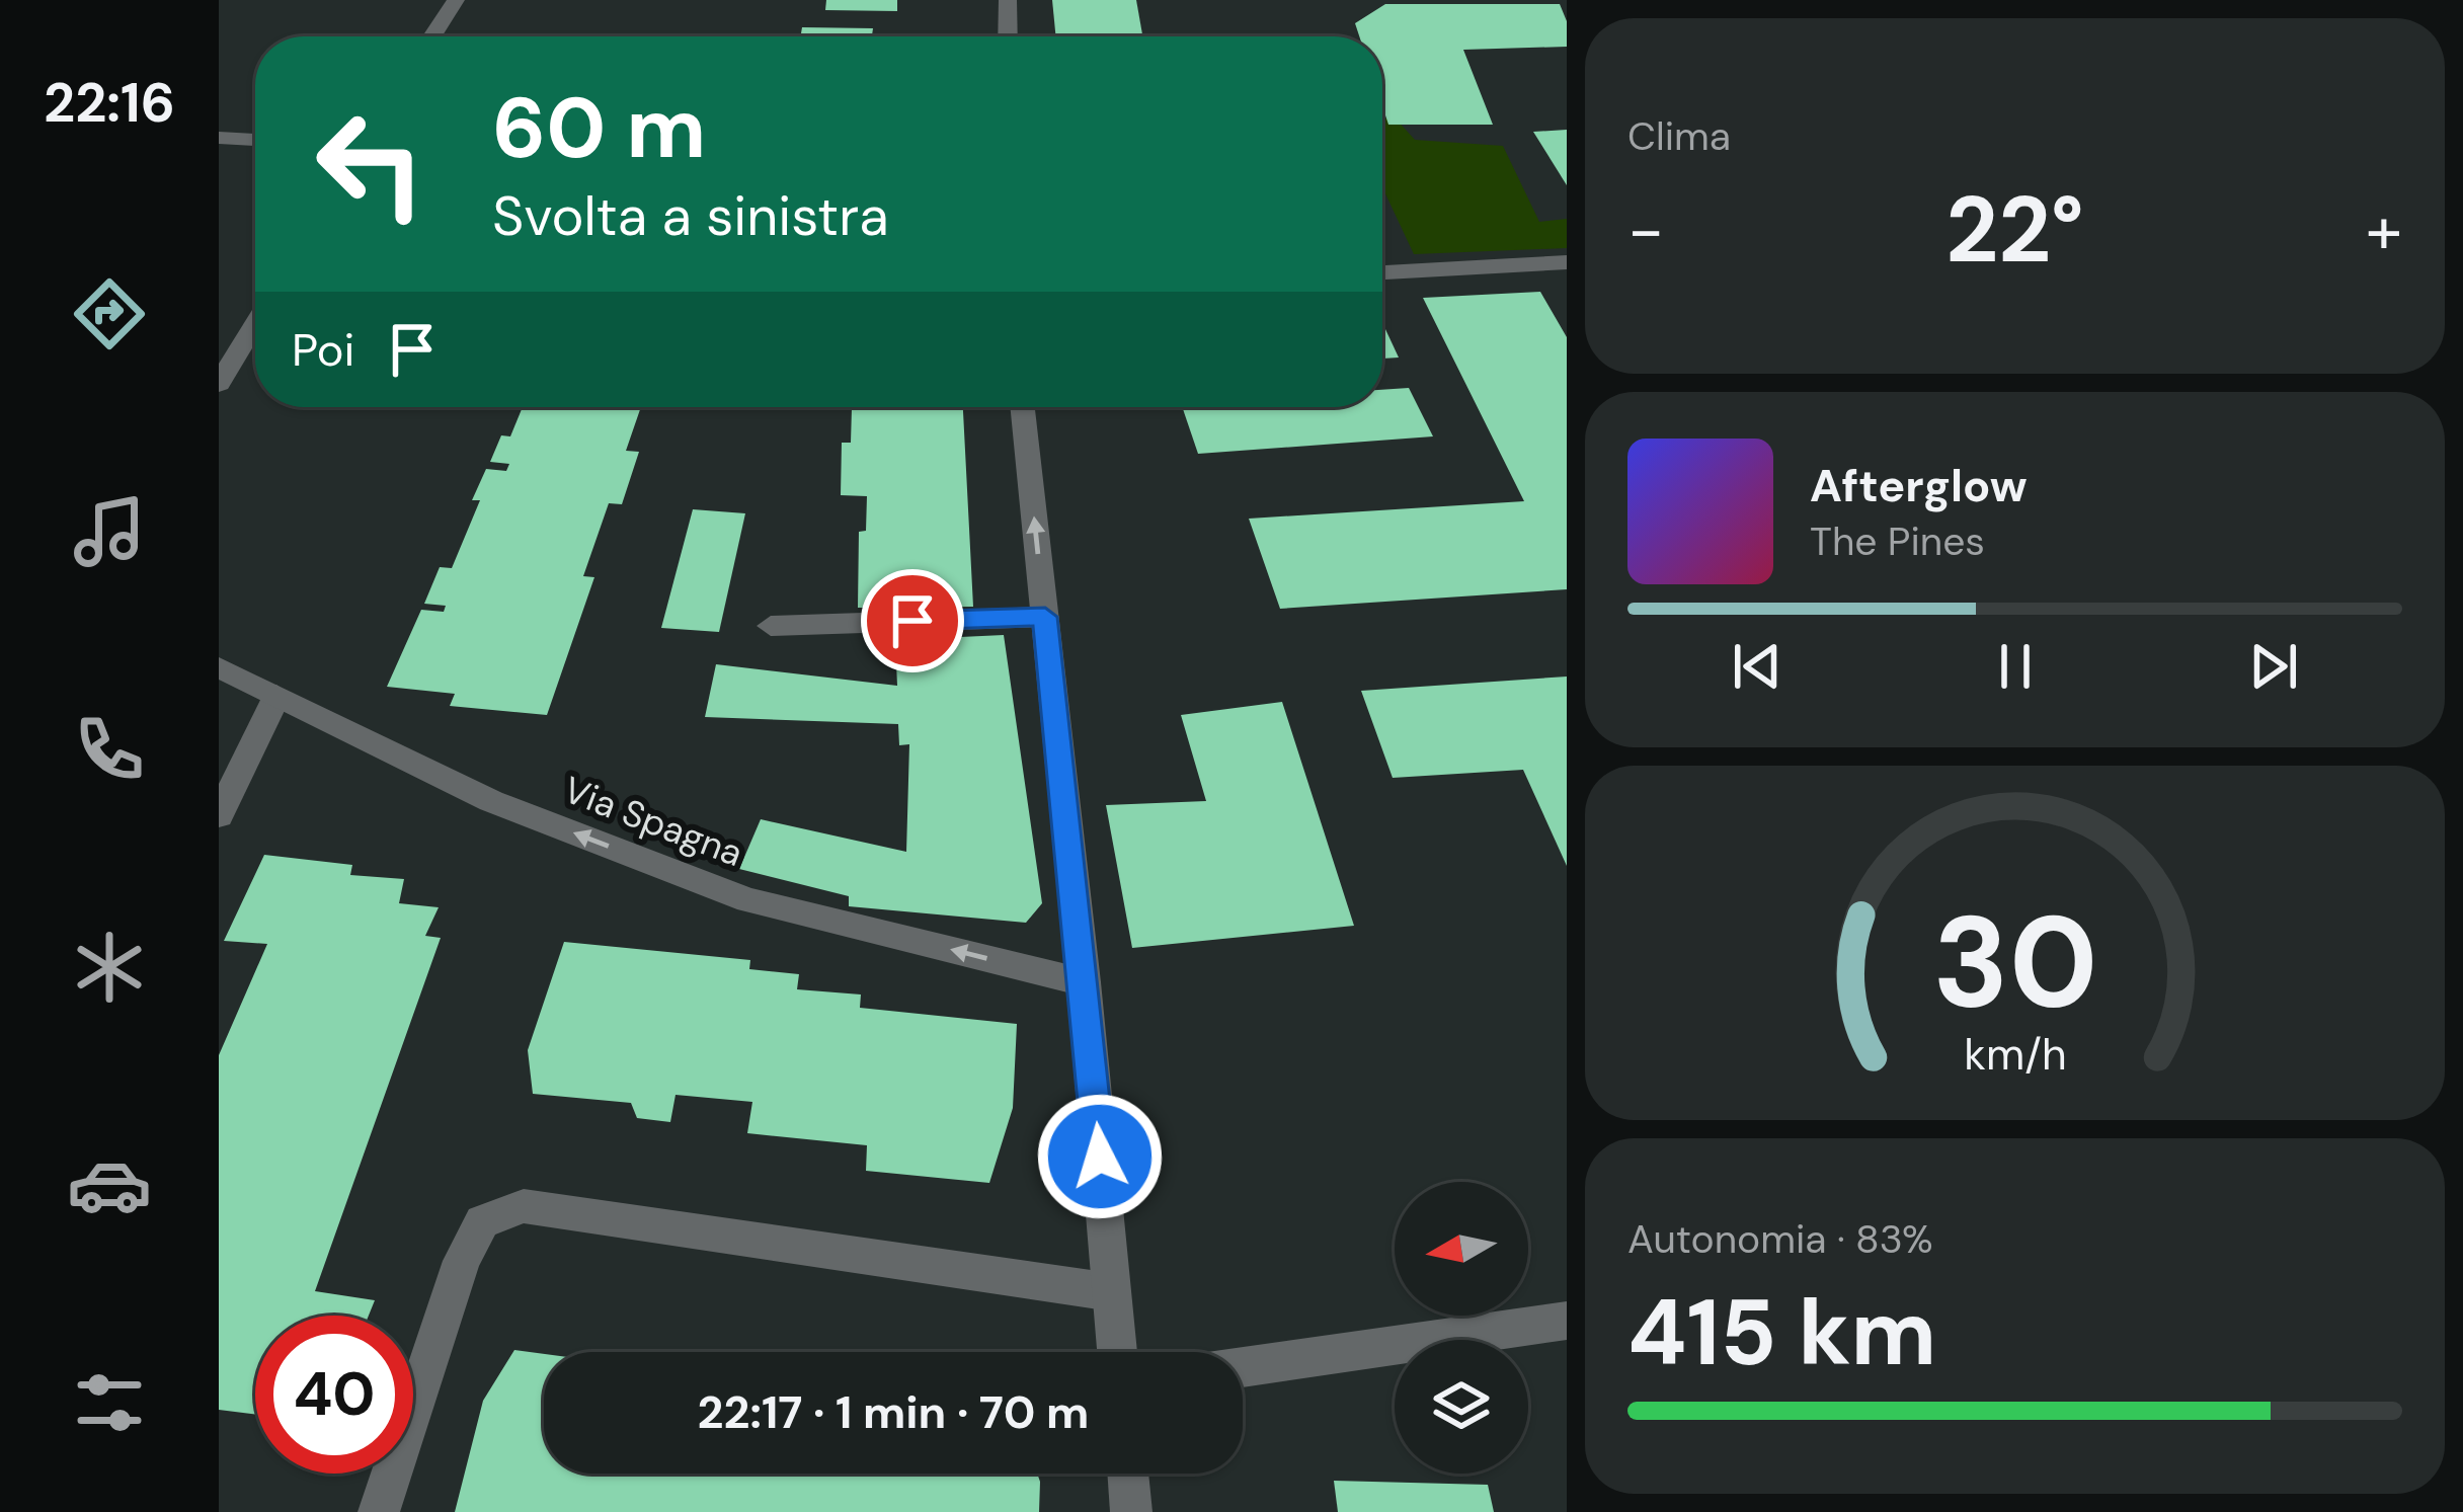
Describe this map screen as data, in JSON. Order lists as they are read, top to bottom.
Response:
{
  "streets": {
    "street": ["Via Spagna"]
  },
  "one_way": ["Via Spagna"],
  "north": "left",
  "page": {
    "tabs": "22:16",
    "tile": [
      "Clima",
      ["Autonomia · 83%", "415 km"]
    ],
    "turn": ["60 m", "Svolta a sinistra"],
    "heat": ["−", "22°", "+"],
    "then": "Poi",
    "song": ["Afterglow", "The Pines"],
    "limit": "40",
    "trip": "22:17 · 1 min · 70 m",
    "gauge": ["30", "km/h"]
  }
}
